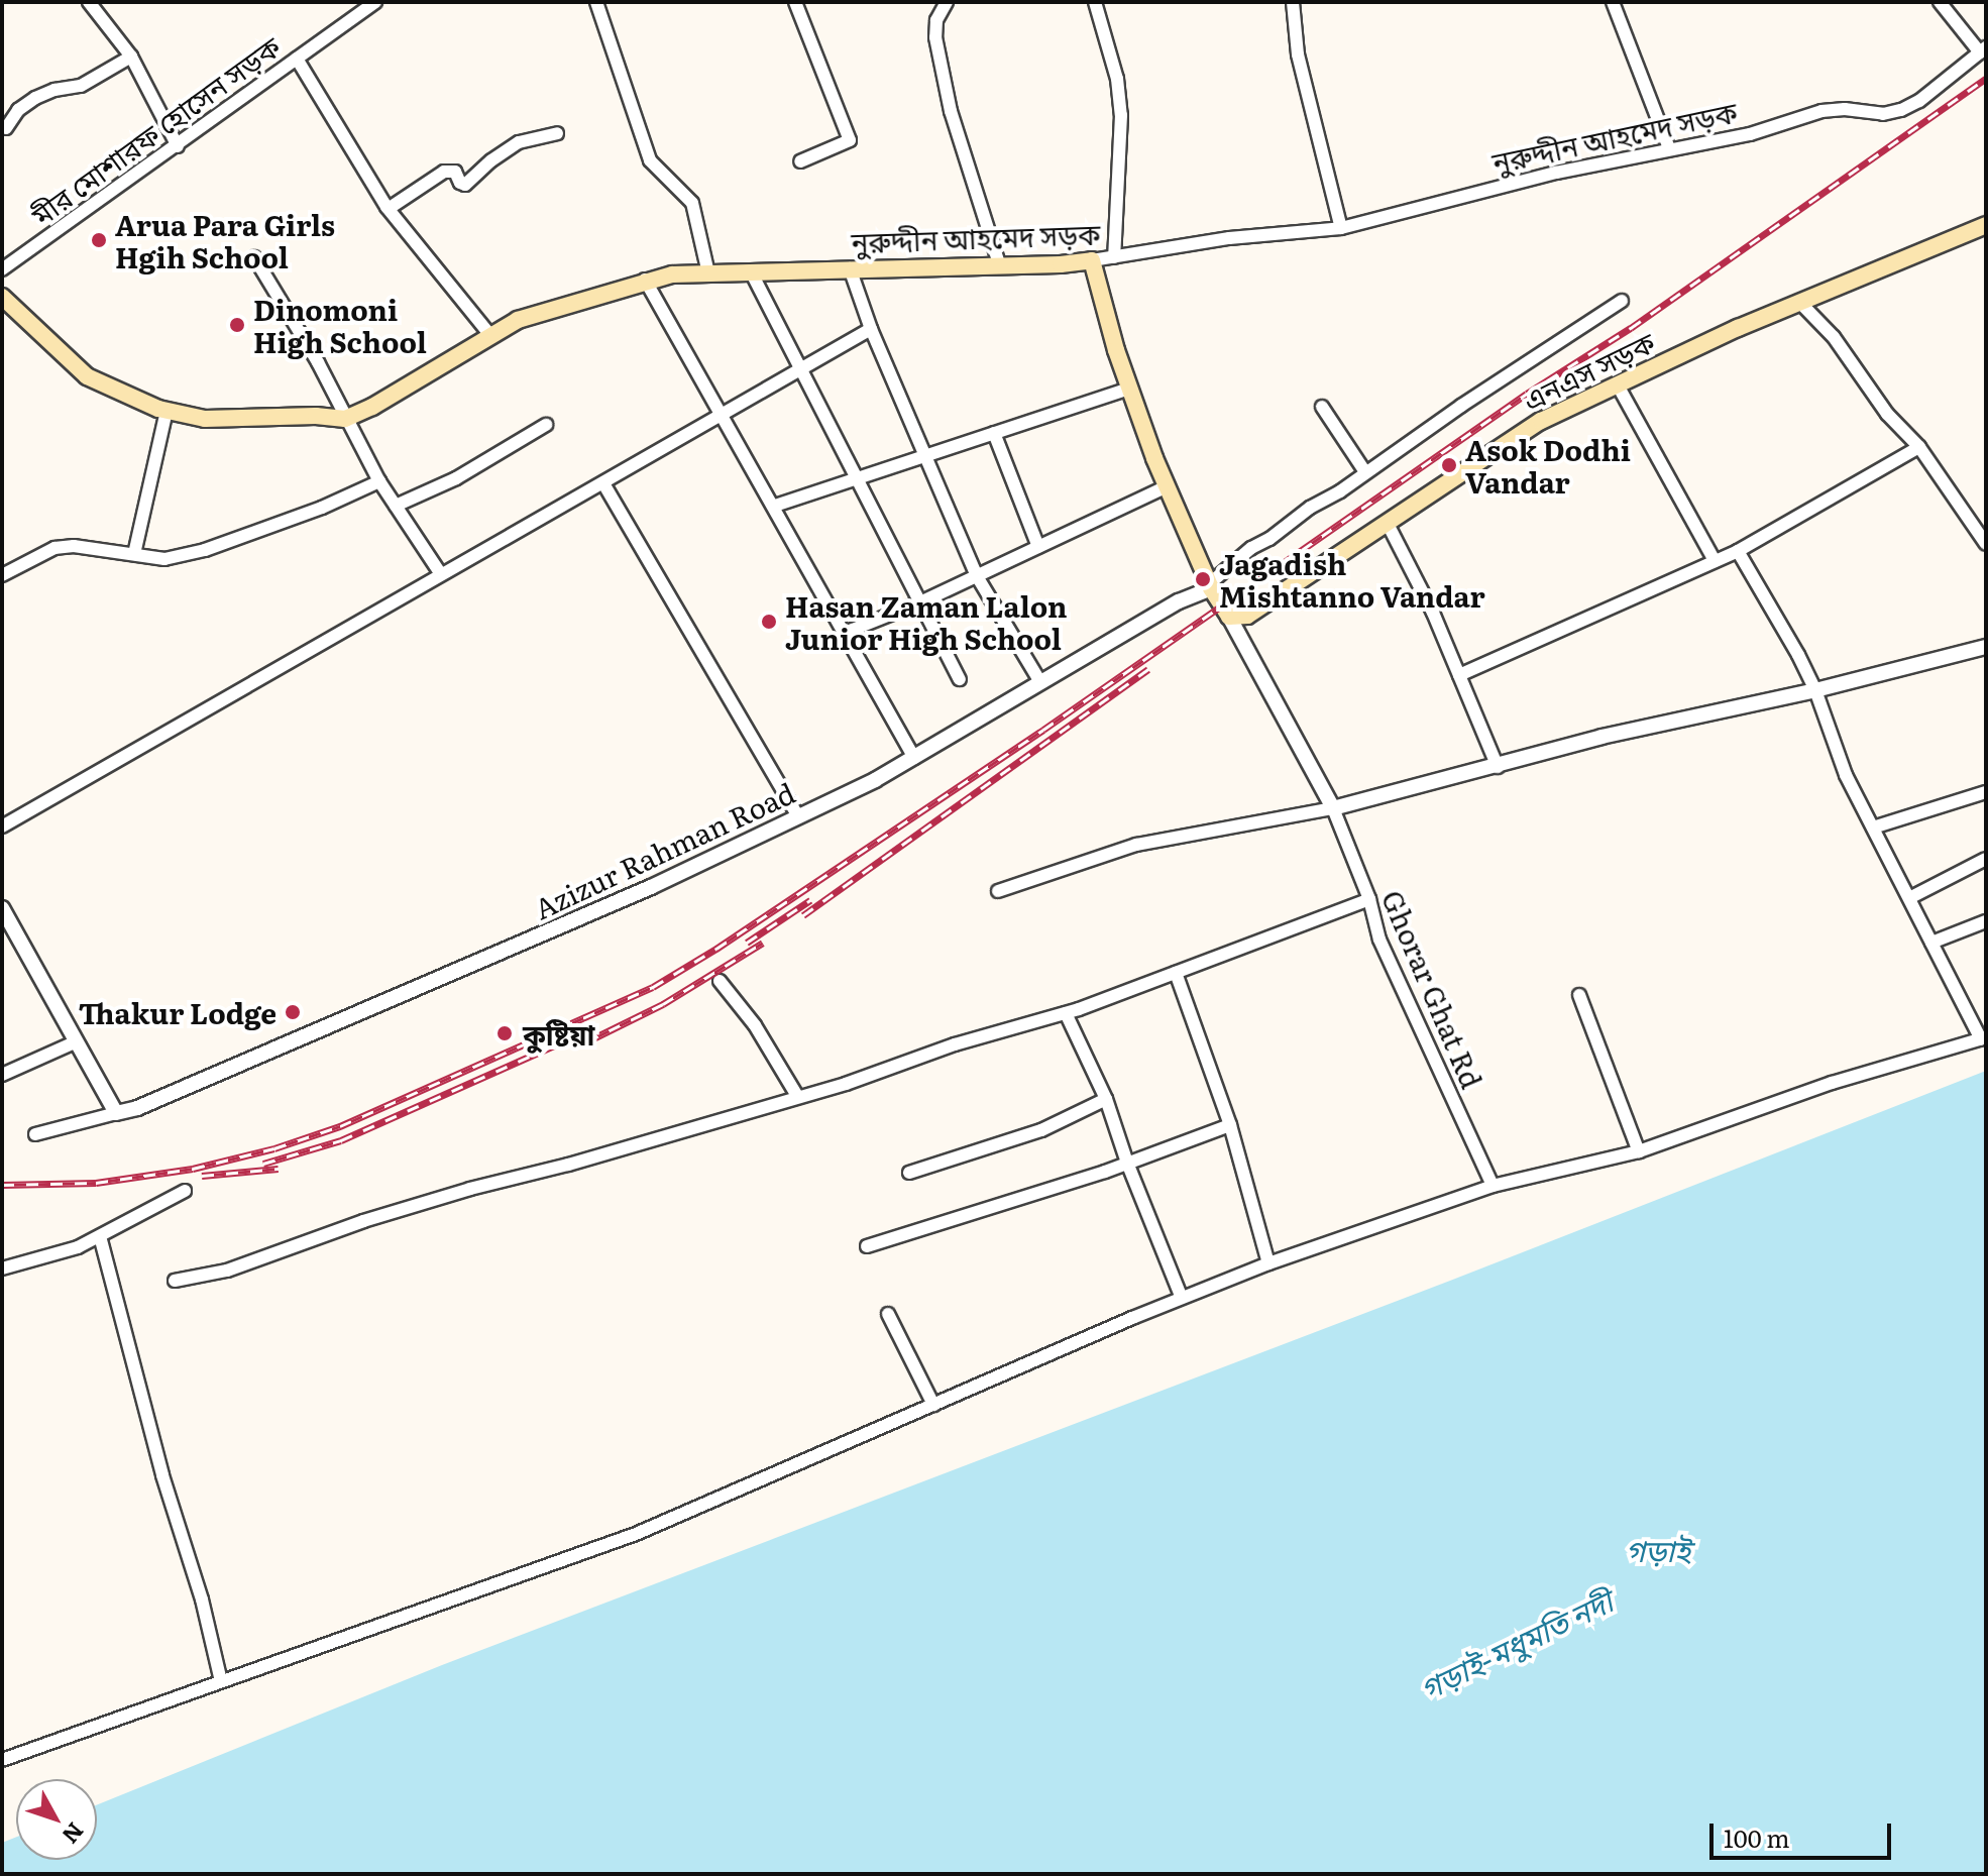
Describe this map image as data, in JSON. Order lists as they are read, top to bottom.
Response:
{
  "streets": {
    "main road": ["নুরুদ্দীন আহমেদ সড়ক", "এনএস সড়ক"],
    "street": ["মীর মোশারফ হোসেন সড়ক", "Azizur Rahman Road", "Ghorar Ghat Rd"]
  },
  "water": ["গড়াই", "গড়াই-মধুমতি নদী"],
  "places": [
    "Arua Para Girls Hgih School",
    "Dinomoni High School",
    "Asok Dodhi Vandar",
    "Jagadish Mishtanno Vandar",
    "Hasan Zaman Lalon Junior High School",
    "Thakur Lodge",
    "কুষ্টিয়া"
  ],
  "scale_bar": "100 m",
  "north": "bottom right"
}
